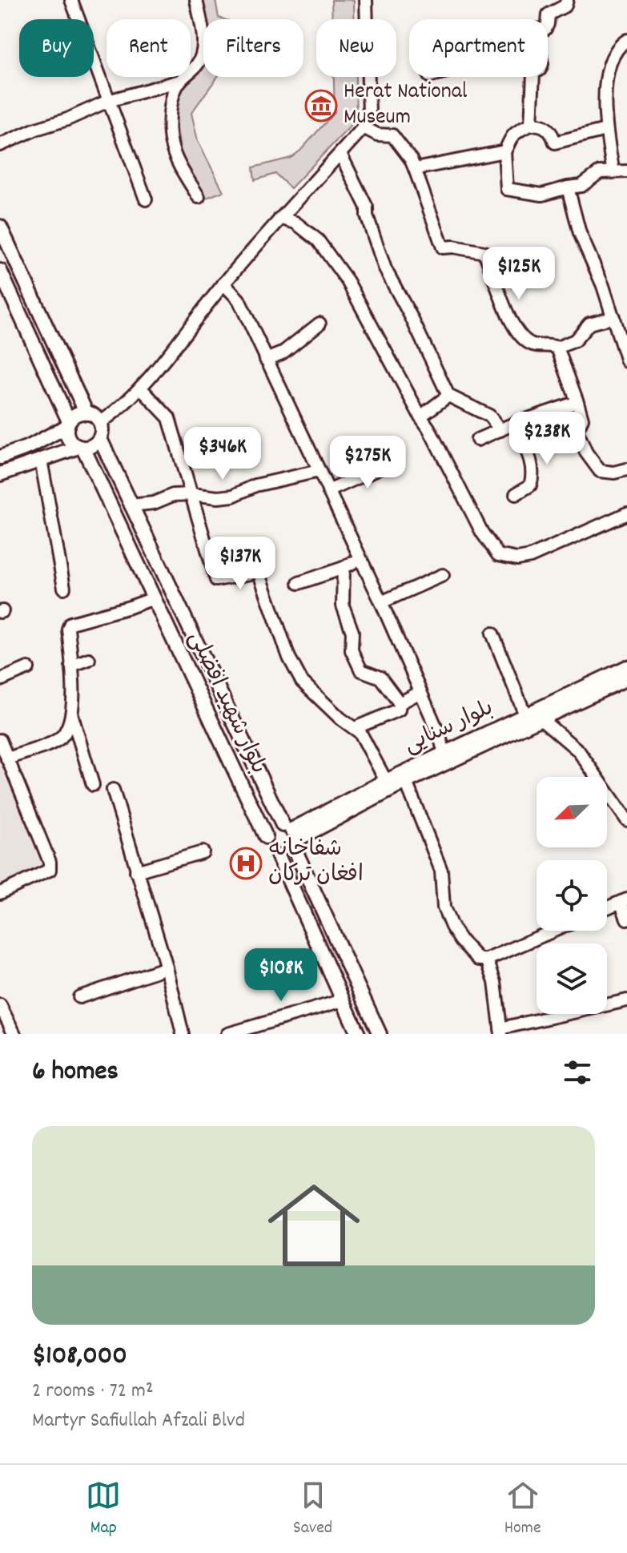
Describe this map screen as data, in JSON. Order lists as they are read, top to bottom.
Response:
{
  "streets": {
    "main road": ["بلوار شهید افضلی", "بلوار سنایی"]
  },
  "crossings": [
    ["بلوار شهید افضلی", "بلوار سنایی"]
  ],
  "places": {
    "museum": ["Herat National Museum"],
    "hospital": ["شفاخانه افغان ترکان"]
  },
  "north": "bottom left",
  "page": {
    "chip": [
      "Buy",
      "Rent",
      "Filters",
      "New",
      "Apartment"
    ],
    "price": [
      "$125K",
      "$238K",
      "$346K",
      "$275K",
      "$137K",
      "$108K"
    ],
    "heading": "6 homes",
    "list": [
      {
        "name": "$108,000",
        "note": "2 rooms · 72 m² · Martyr Safiullah Afzali Blvd"
      }
    ],
    "tabs": ["Map", "Saved", "Home"]
  }
}
